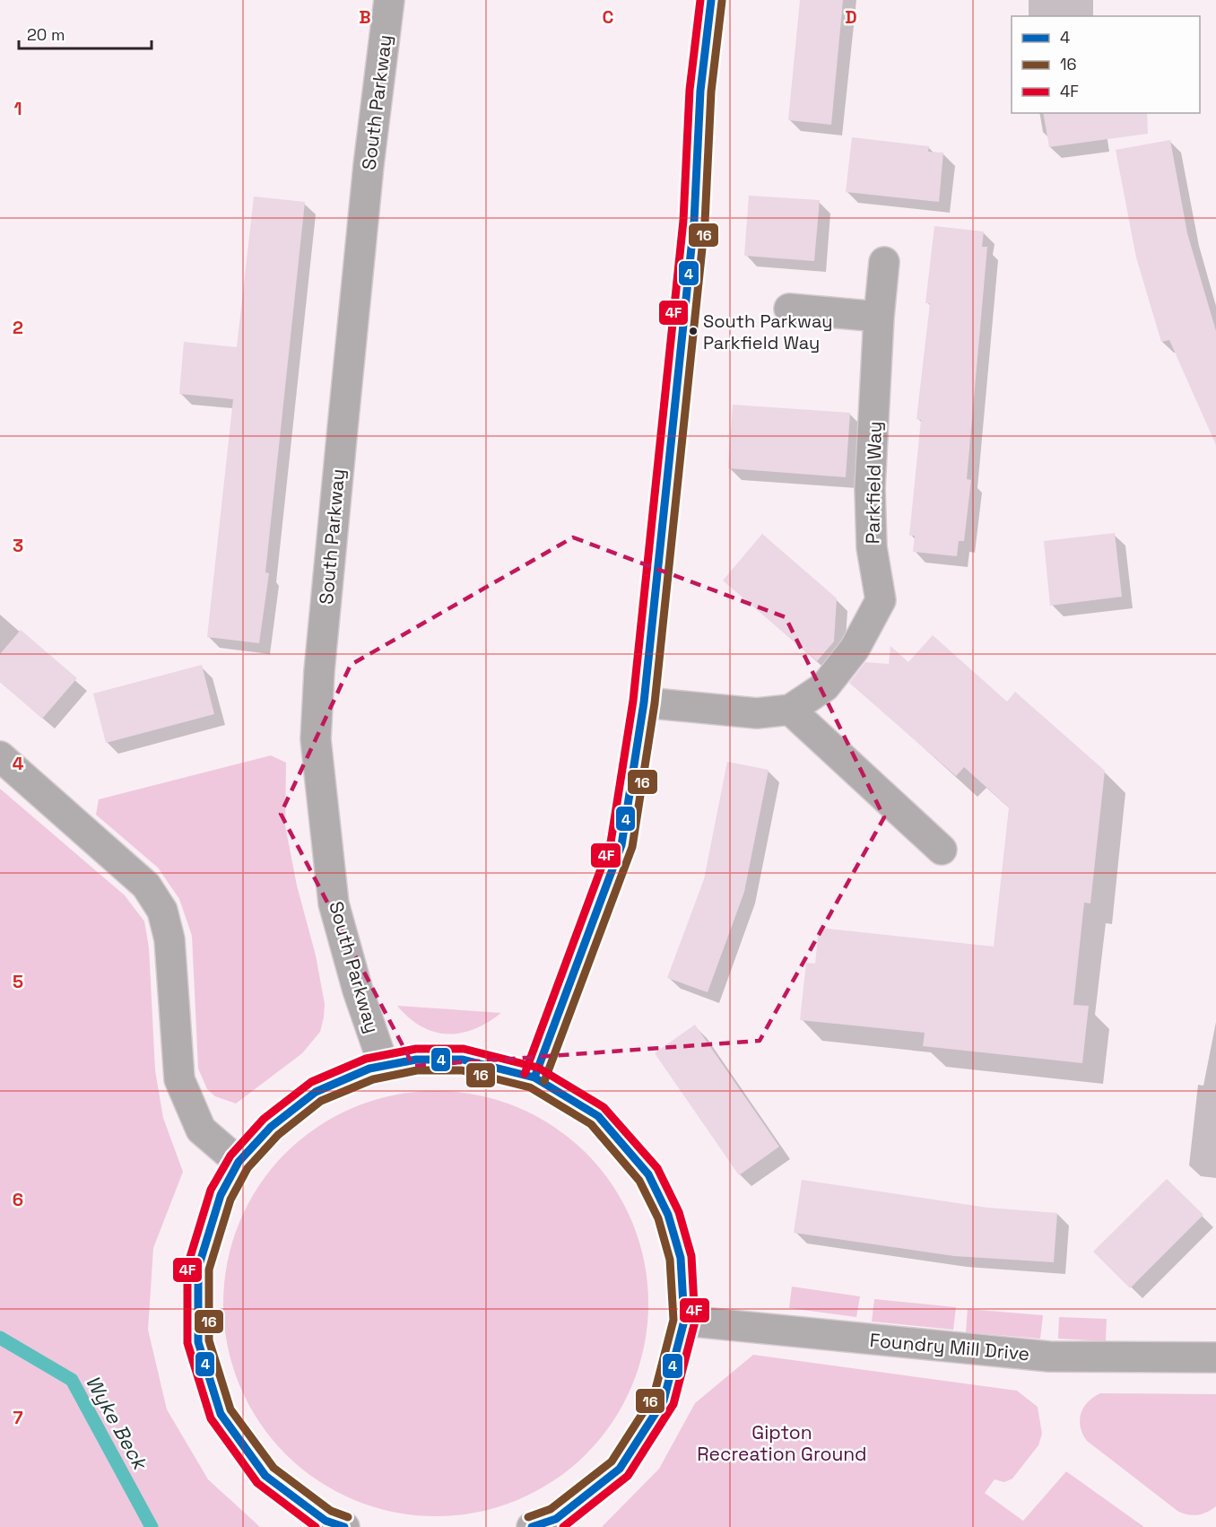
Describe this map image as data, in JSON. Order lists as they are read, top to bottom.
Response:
{
  "streets": {
    "street": ["South Parkway", "Parkfield Way", "Foundry Mill Drive"]
  },
  "water": ["Wyke Beck"],
  "parks": ["Gipton Recreation Ground"],
  "places": ["South Parkway Parkfield Way"],
  "lines": ["transit line 4", "transit line 4F", "transit line 16"],
  "legend": ["4", "16", "4F"],
  "scale_bar": "20 m",
  "grid": {
    "columns": ["B", "C", "D"],
    "rows": [
      "1",
      "2",
      "3",
      "4",
      "5",
      "6",
      "7"
    ]
  }
}
